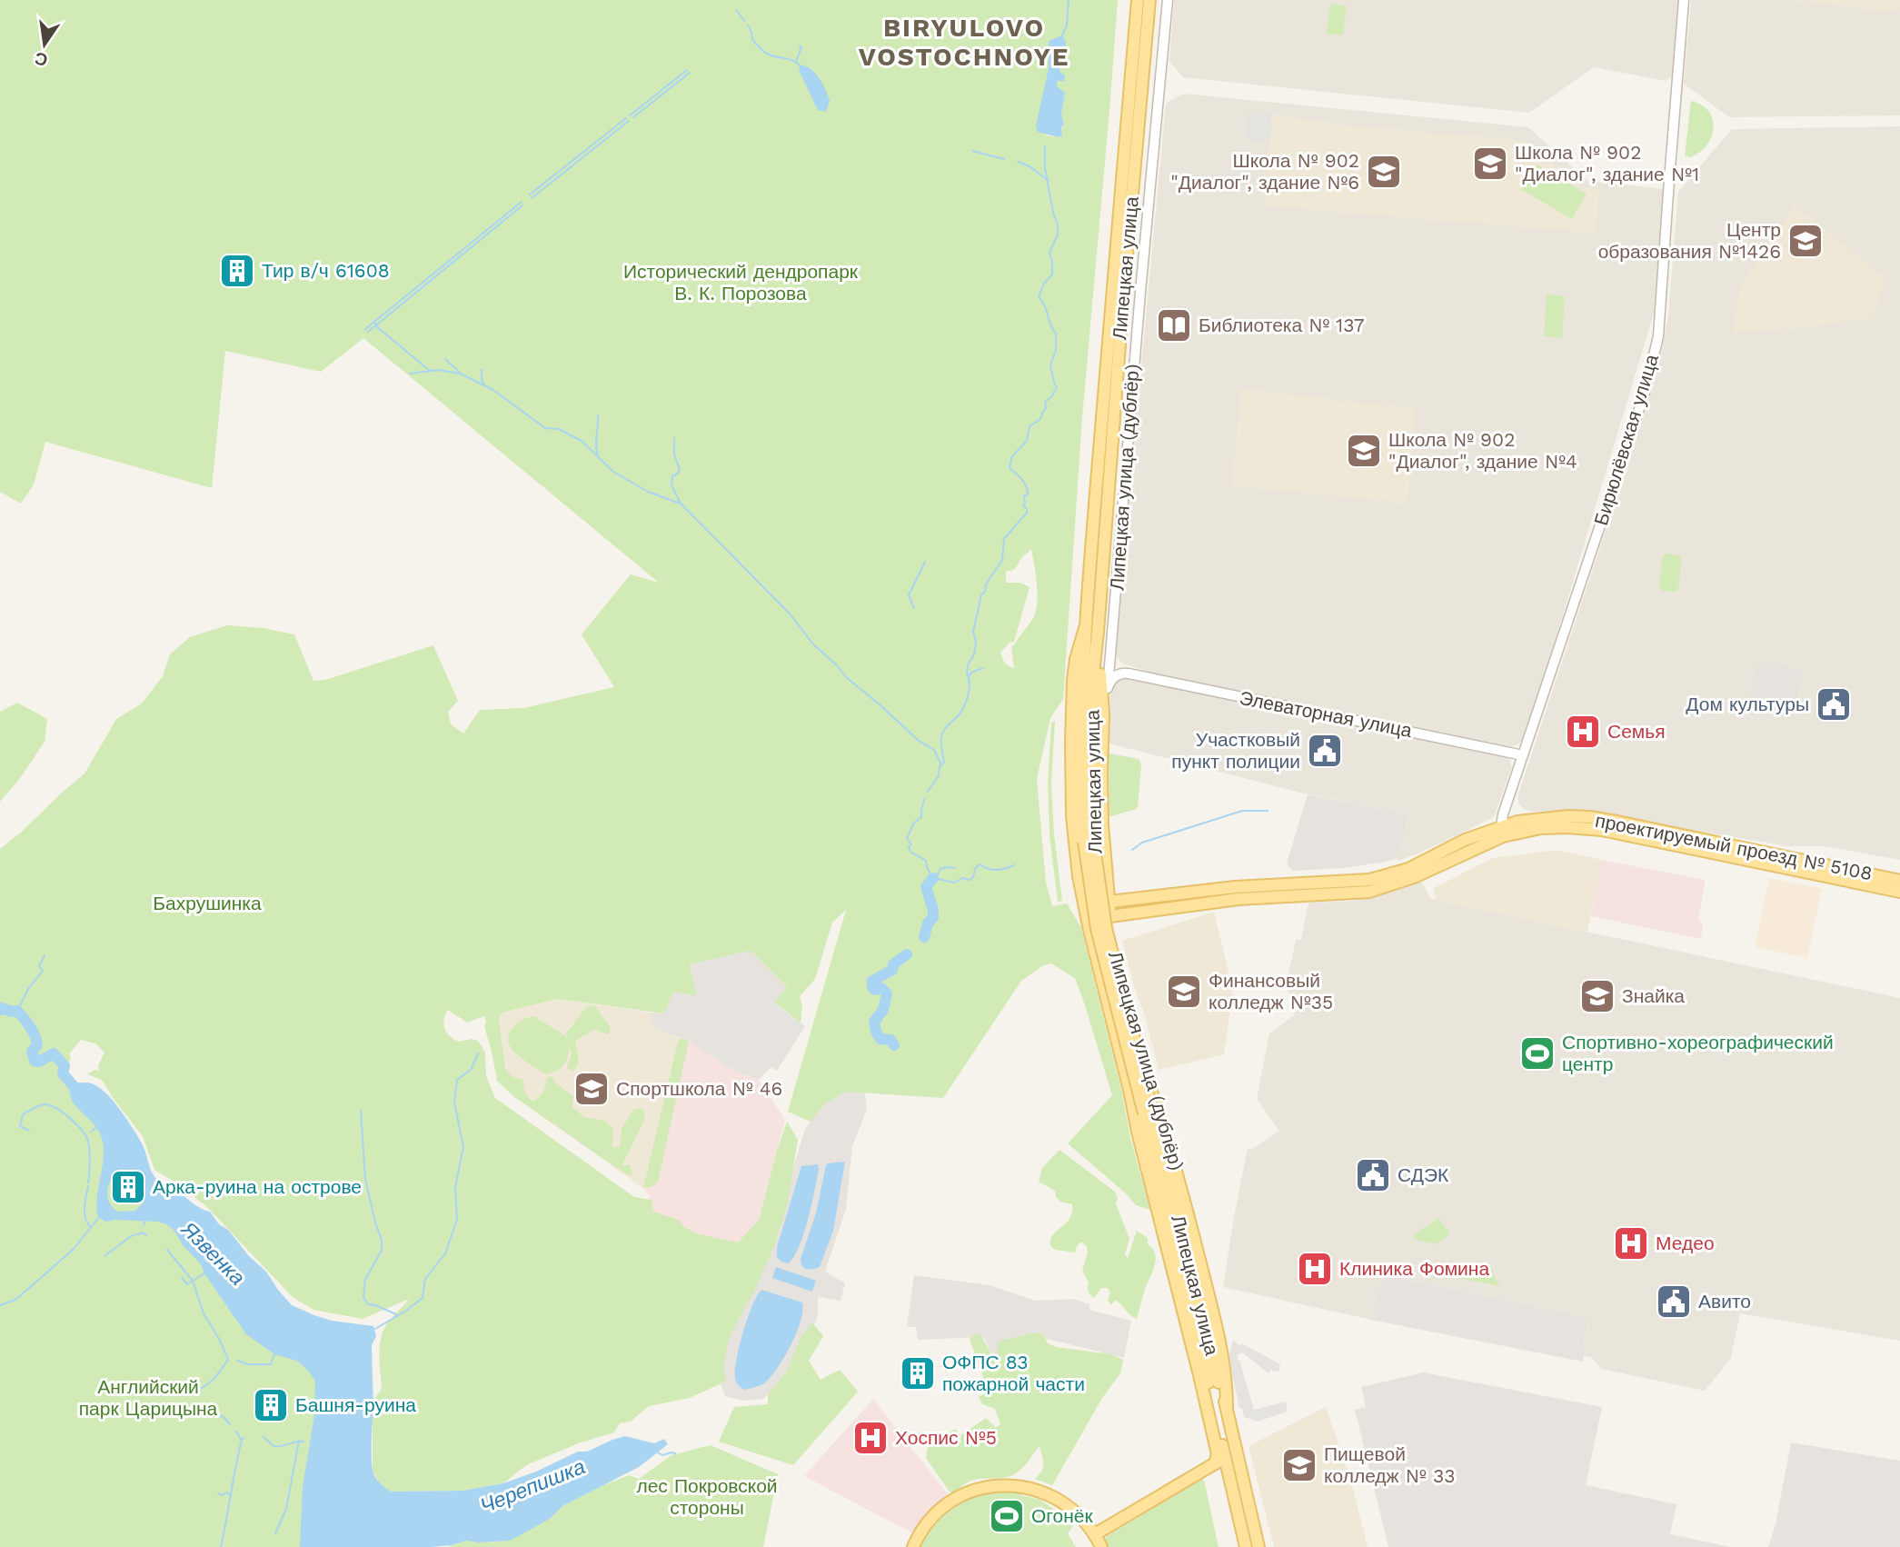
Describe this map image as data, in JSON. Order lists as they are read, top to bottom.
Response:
{
  "streets": {
    "main road": ["Липецкая улица", "Липецкая улица (дублёр)", "проектируемый проезд № 5108"],
    "street": ["Бирюлёвская улица", "Элеваторная улица"]
  },
  "crossings": [
    ["Липецкая улица", "Липецкая улица (дублёр)"],
    ["Бирюлёвская улица", "Элеваторная улица"],
    ["Бирюлёвская улица", "проектируемый проезд № 5108"],
    ["Липецкая улица (дублёр)", "проектируемый проезд № 5108"]
  ],
  "districts": ["BIRYULOVO VOSTOCHNOYE"],
  "water": ["Язвенка", "Черепишка"],
  "parks": [
    "Исторический дендропарк В. К. Порозова",
    "Бахрушинка",
    "Английский парк Царицына",
    "лес Покровской стороны"
  ],
  "places": {
    "school or university": [
      "Школа № 902 \"Диалог\", здание №1",
      "Школа № 902 \"Диалог\", здание №6",
      "Центр образования №1426",
      "Школа № 902 \"Диалог\", здание №4",
      "Финансовый колледж №35",
      "Знайка",
      "Спортшкола № 46",
      "Пищевой колледж № 33"
    ],
    "building": [
      "Тир в/ч 61608",
      "Арка-руина на острове",
      "ОФПС 83 пожарной части",
      "Башня-руина"
    ],
    "library": ["Библиотека № 137"],
    "public building": [
      "Дом культуры",
      "Участковый пункт полиции",
      "СДЭК",
      "Авито"
    ],
    "hospital": [
      "Семья",
      "Медео",
      "Клиника Фомина",
      "Хоспис №5"
    ],
    "sports": ["Спортивно-хореографический центр", "Огонёк"]
  },
  "north": "bottom"
}
